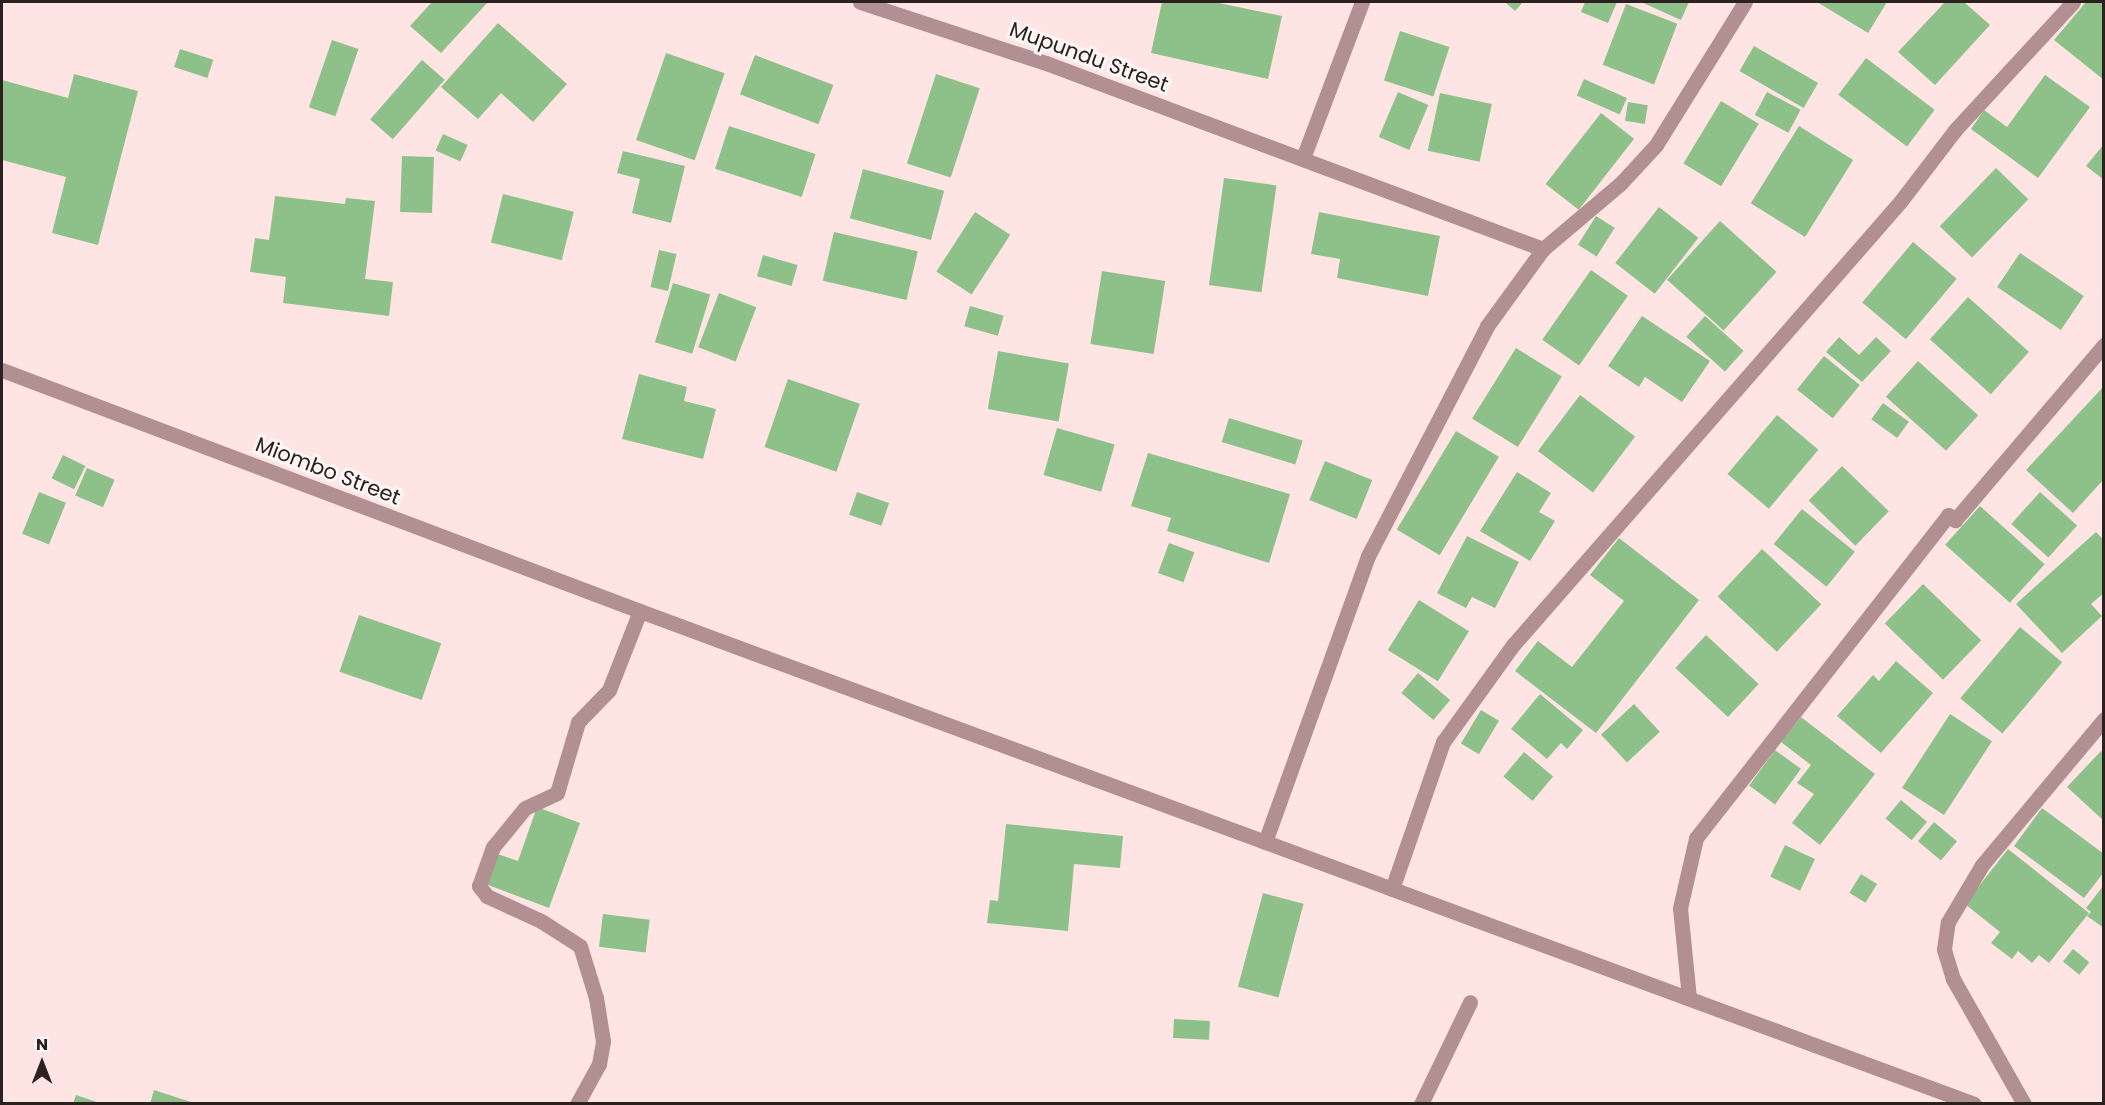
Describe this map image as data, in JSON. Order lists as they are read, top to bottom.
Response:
{
  "streets": {
    "street": ["Mupundu Street", "Miombo Street"]
  },
  "north": "top"
}
